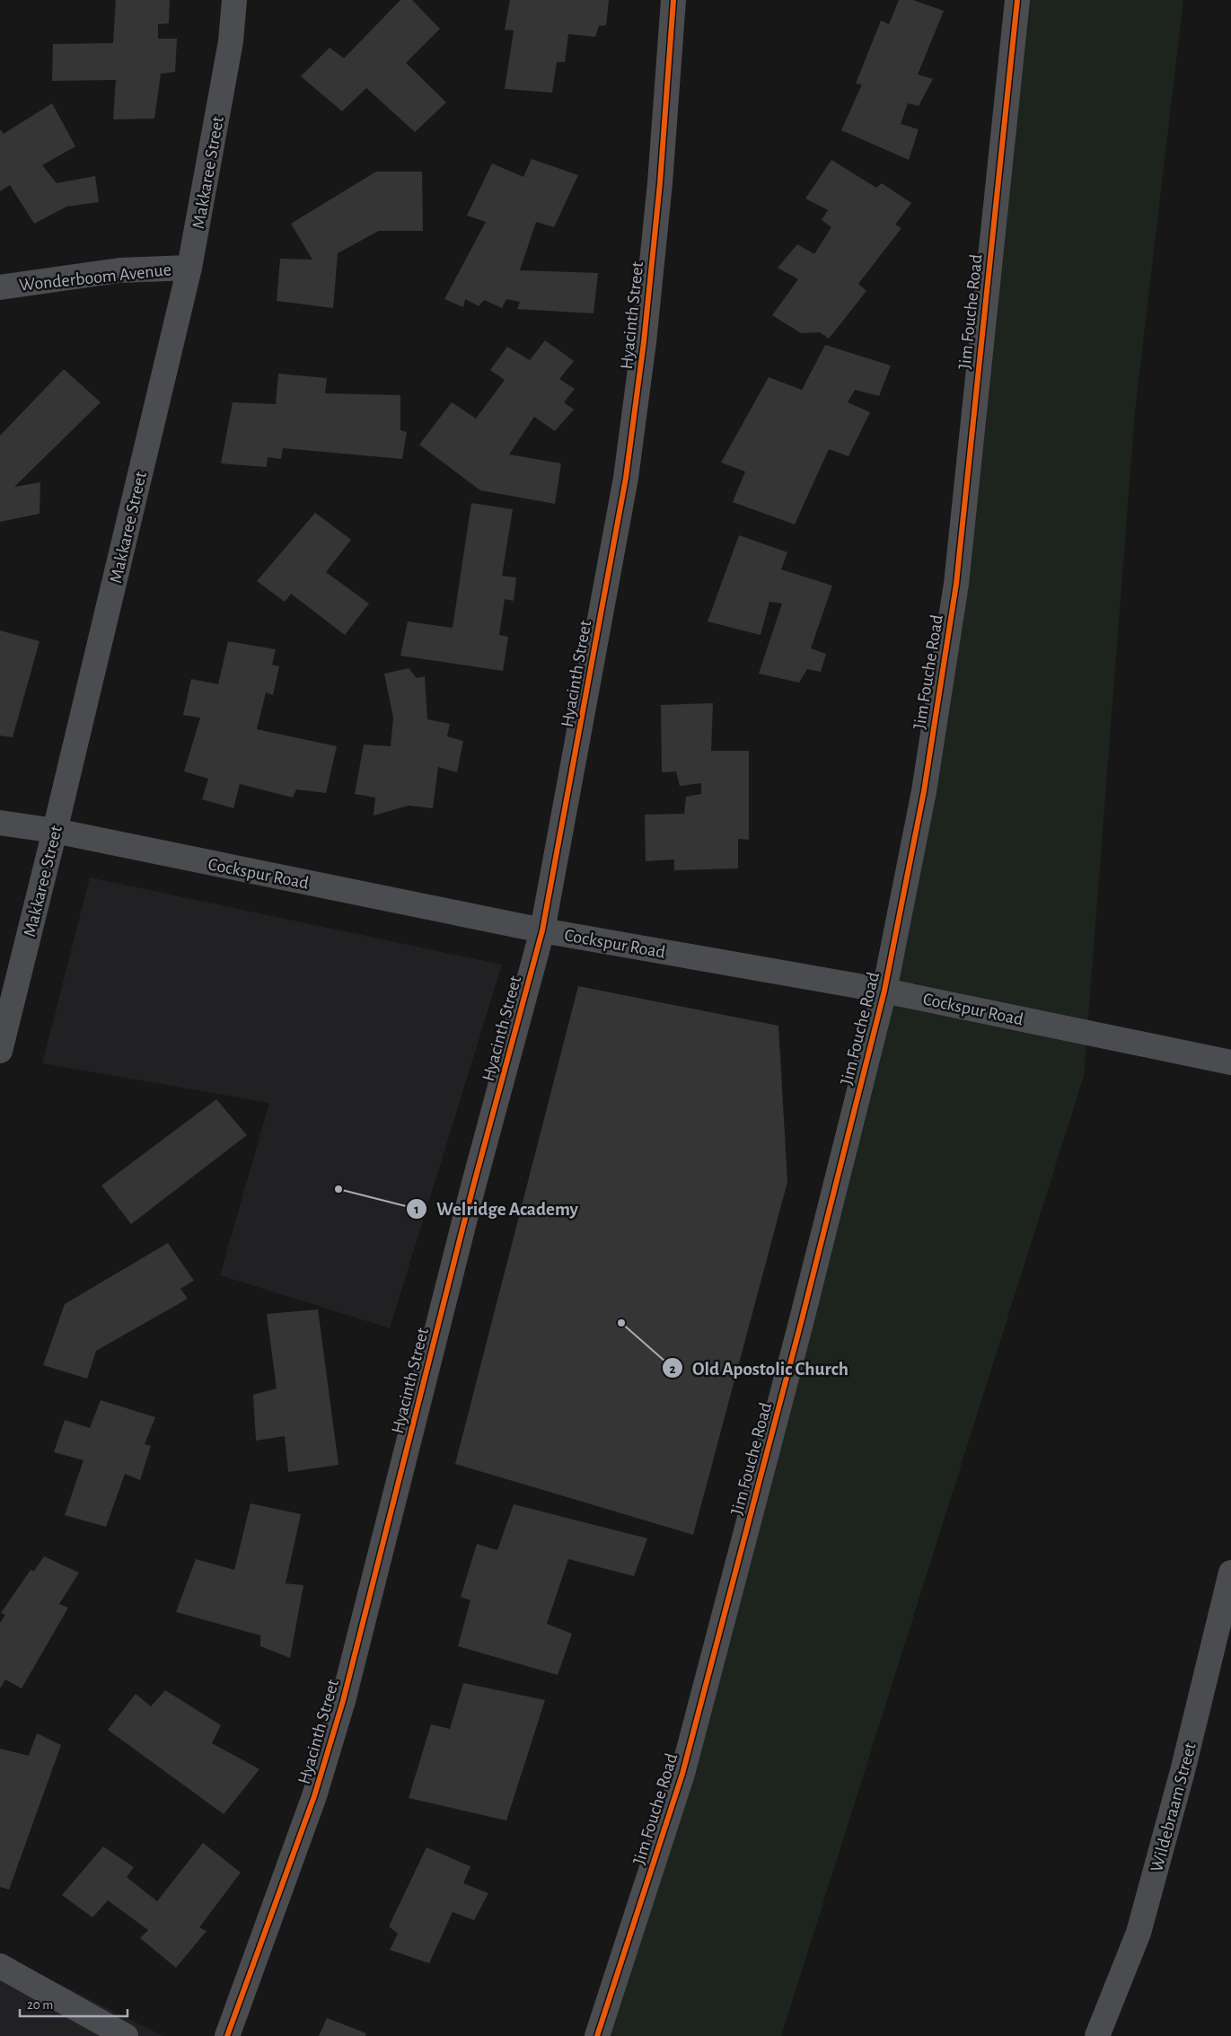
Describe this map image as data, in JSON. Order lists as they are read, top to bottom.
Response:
{
  "streets": {
    "street": [
      "Makkaree Street",
      "Wonderboom Avenue",
      "Jim Fouche Road",
      "Hyacinth Street",
      "Cockspur Road",
      "Wildebraam Street"
    ]
  },
  "crossings": [
    ["Makkaree Street", "Wonderboom Avenue"],
    ["Makkaree Street", "Cockspur Road"],
    ["Jim Fouche Road", "Cockspur Road"],
    ["Hyacinth Street", "Cockspur Road"]
  ],
  "places": ["Welridge Academy", "Old Apostolic Church"],
  "scale_bar": "20 m"
}
